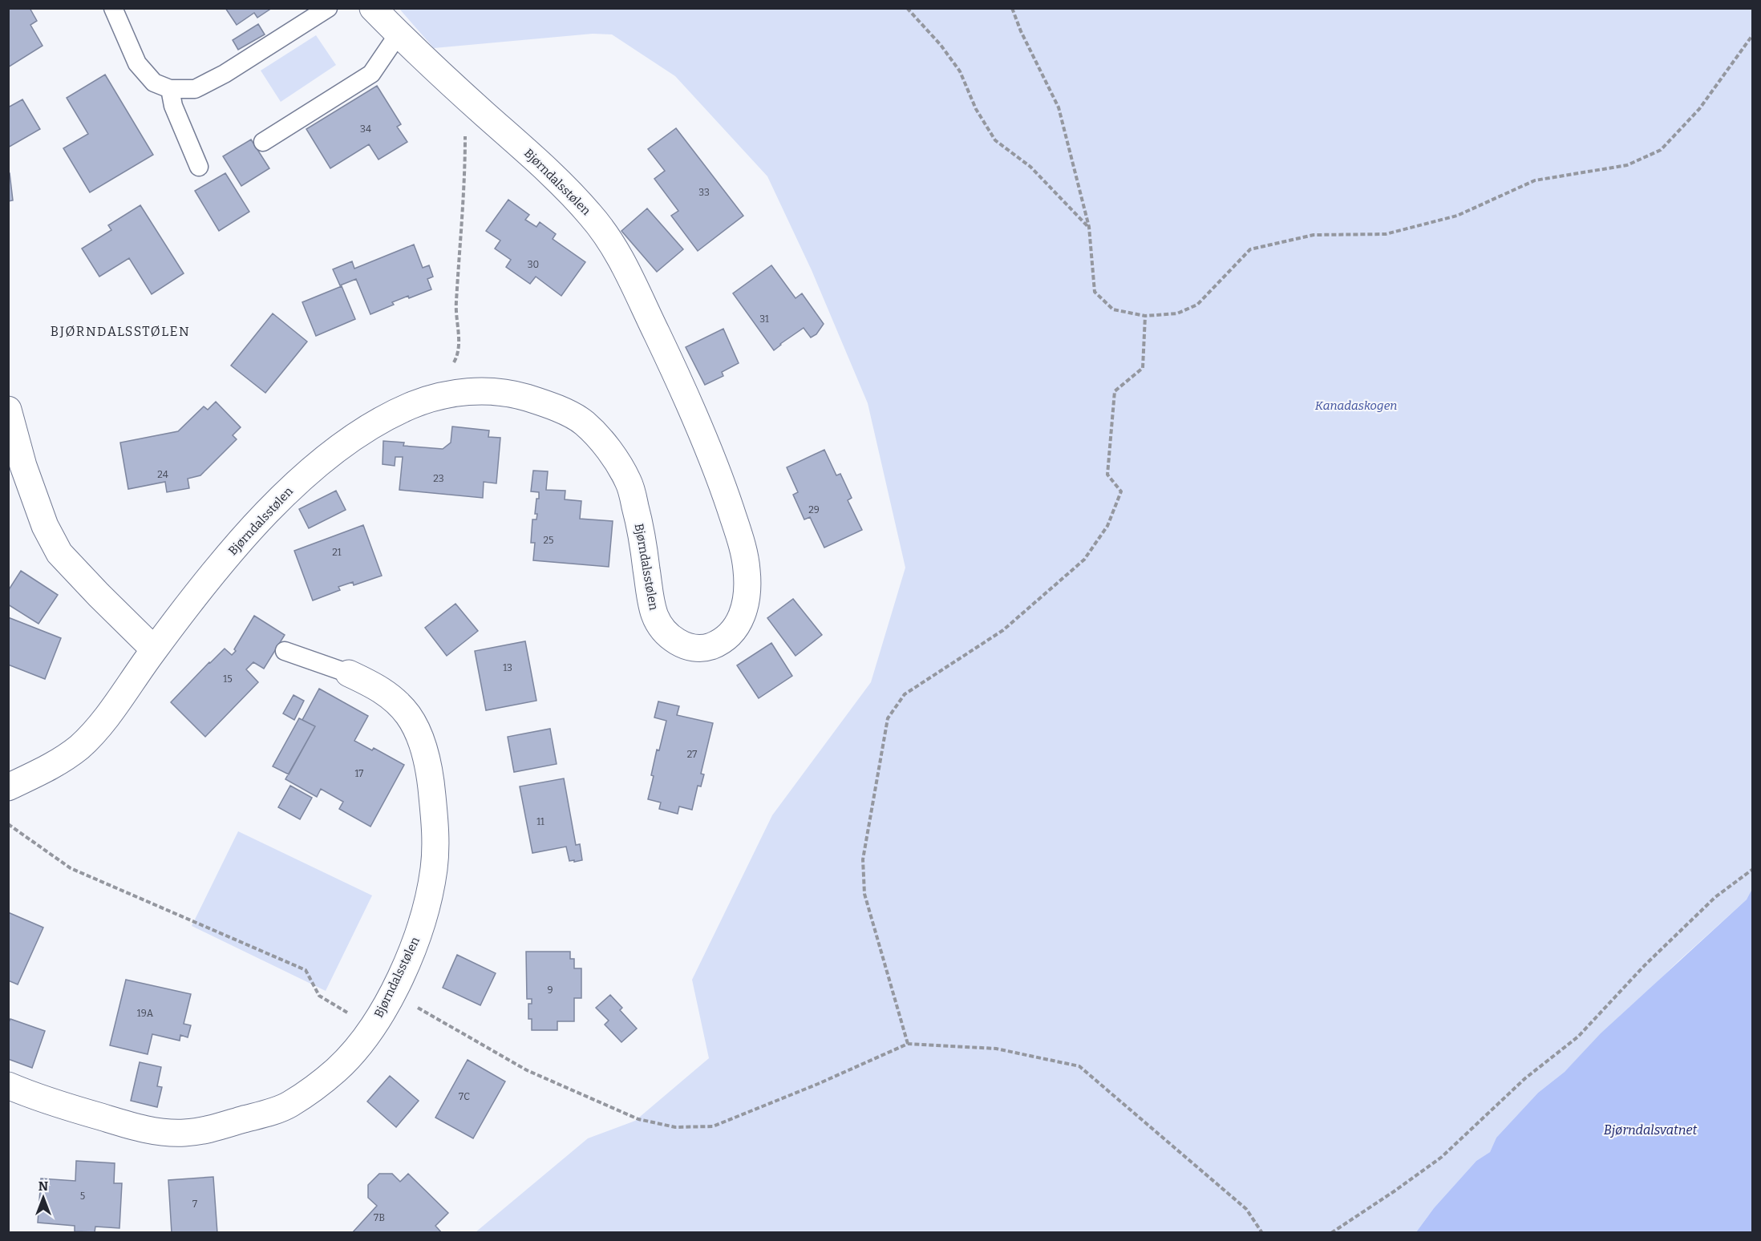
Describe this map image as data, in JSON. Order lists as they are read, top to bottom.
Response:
{
  "streets": {
    "street": ["Bjørndalsstølen"]
  },
  "districts": ["BJØRNDALSSTØLEN"],
  "water": ["Bjørndalsvatnet"],
  "parks": ["Kanadaskogen"],
  "house_numbers": [
    "34",
    "33",
    "30",
    "31",
    "24",
    "23",
    "29",
    "25",
    "21",
    "13",
    "15",
    "27",
    "17",
    "11",
    "9",
    "19A",
    "7C",
    "5",
    "7",
    "7B"
  ],
  "north": "top"
}
